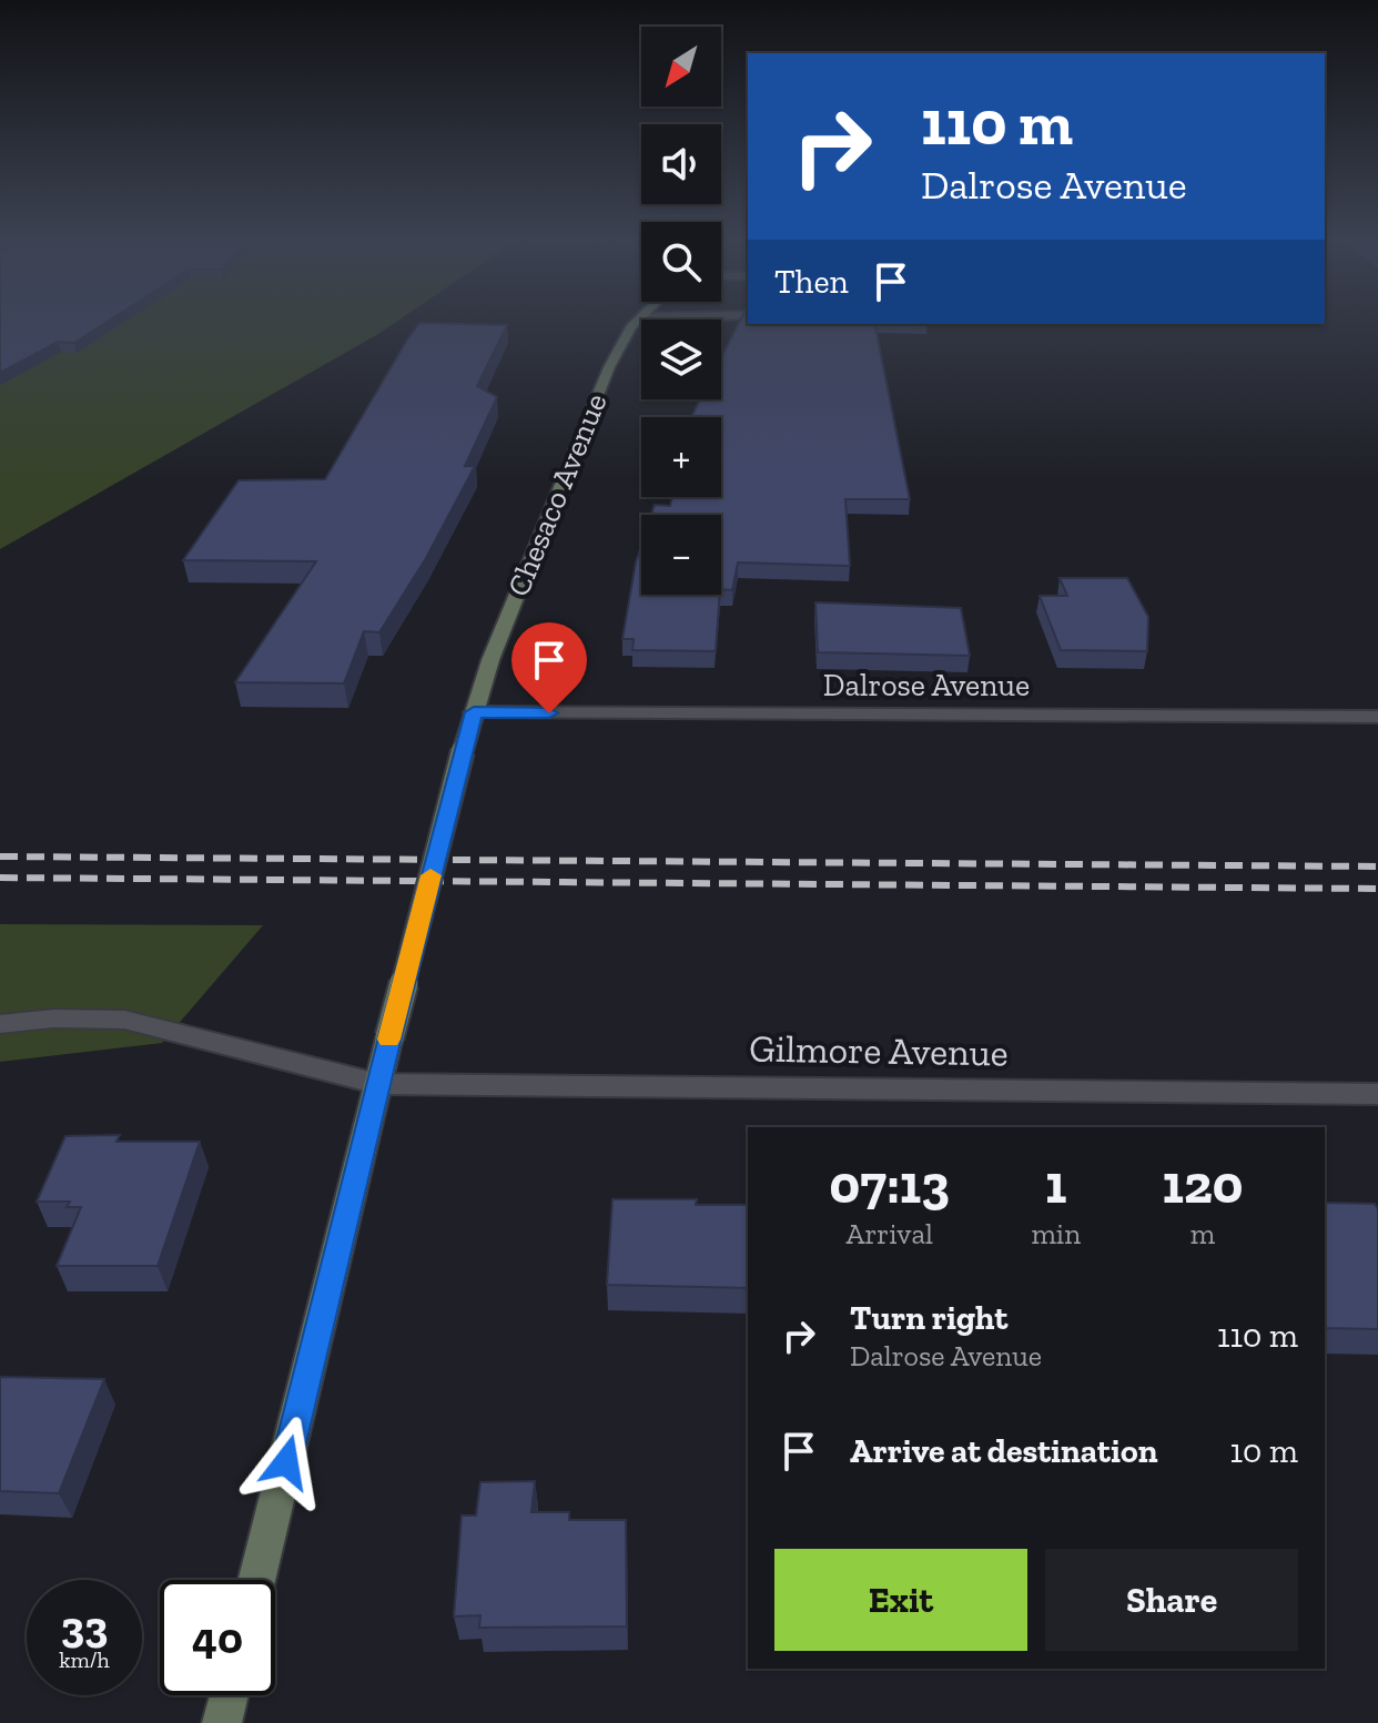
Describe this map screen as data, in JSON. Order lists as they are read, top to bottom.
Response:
{
  "streets": {
    "street": ["Chesaco Avenue", "Dalrose Avenue", "Gilmore Avenue"]
  },
  "crossings": [
    ["Chesaco Avenue", "Dalrose Avenue"],
    ["Chesaco Avenue", "Gilmore Avenue"]
  ],
  "north": "bottom left",
  "page": {
    "map_buttons": ["+", "−"],
    "turn": ["110 m", "Dalrose Avenue"],
    "then": "Then",
    "eta": [
      "07:13",
      "Arrival",
      "1",
      "min",
      "120",
      "m"
    ],
    "list": [
      {
        "name": "Turn right",
        "note": "Dalrose Avenue",
        "value": "110 m"
      },
      {
        "name": "Arrive at destination",
        "value": "10 m"
      }
    ],
    "buttons": ["Exit", "Share"],
    "speed": "33 km/h",
    "limit": "40"
  }
}
